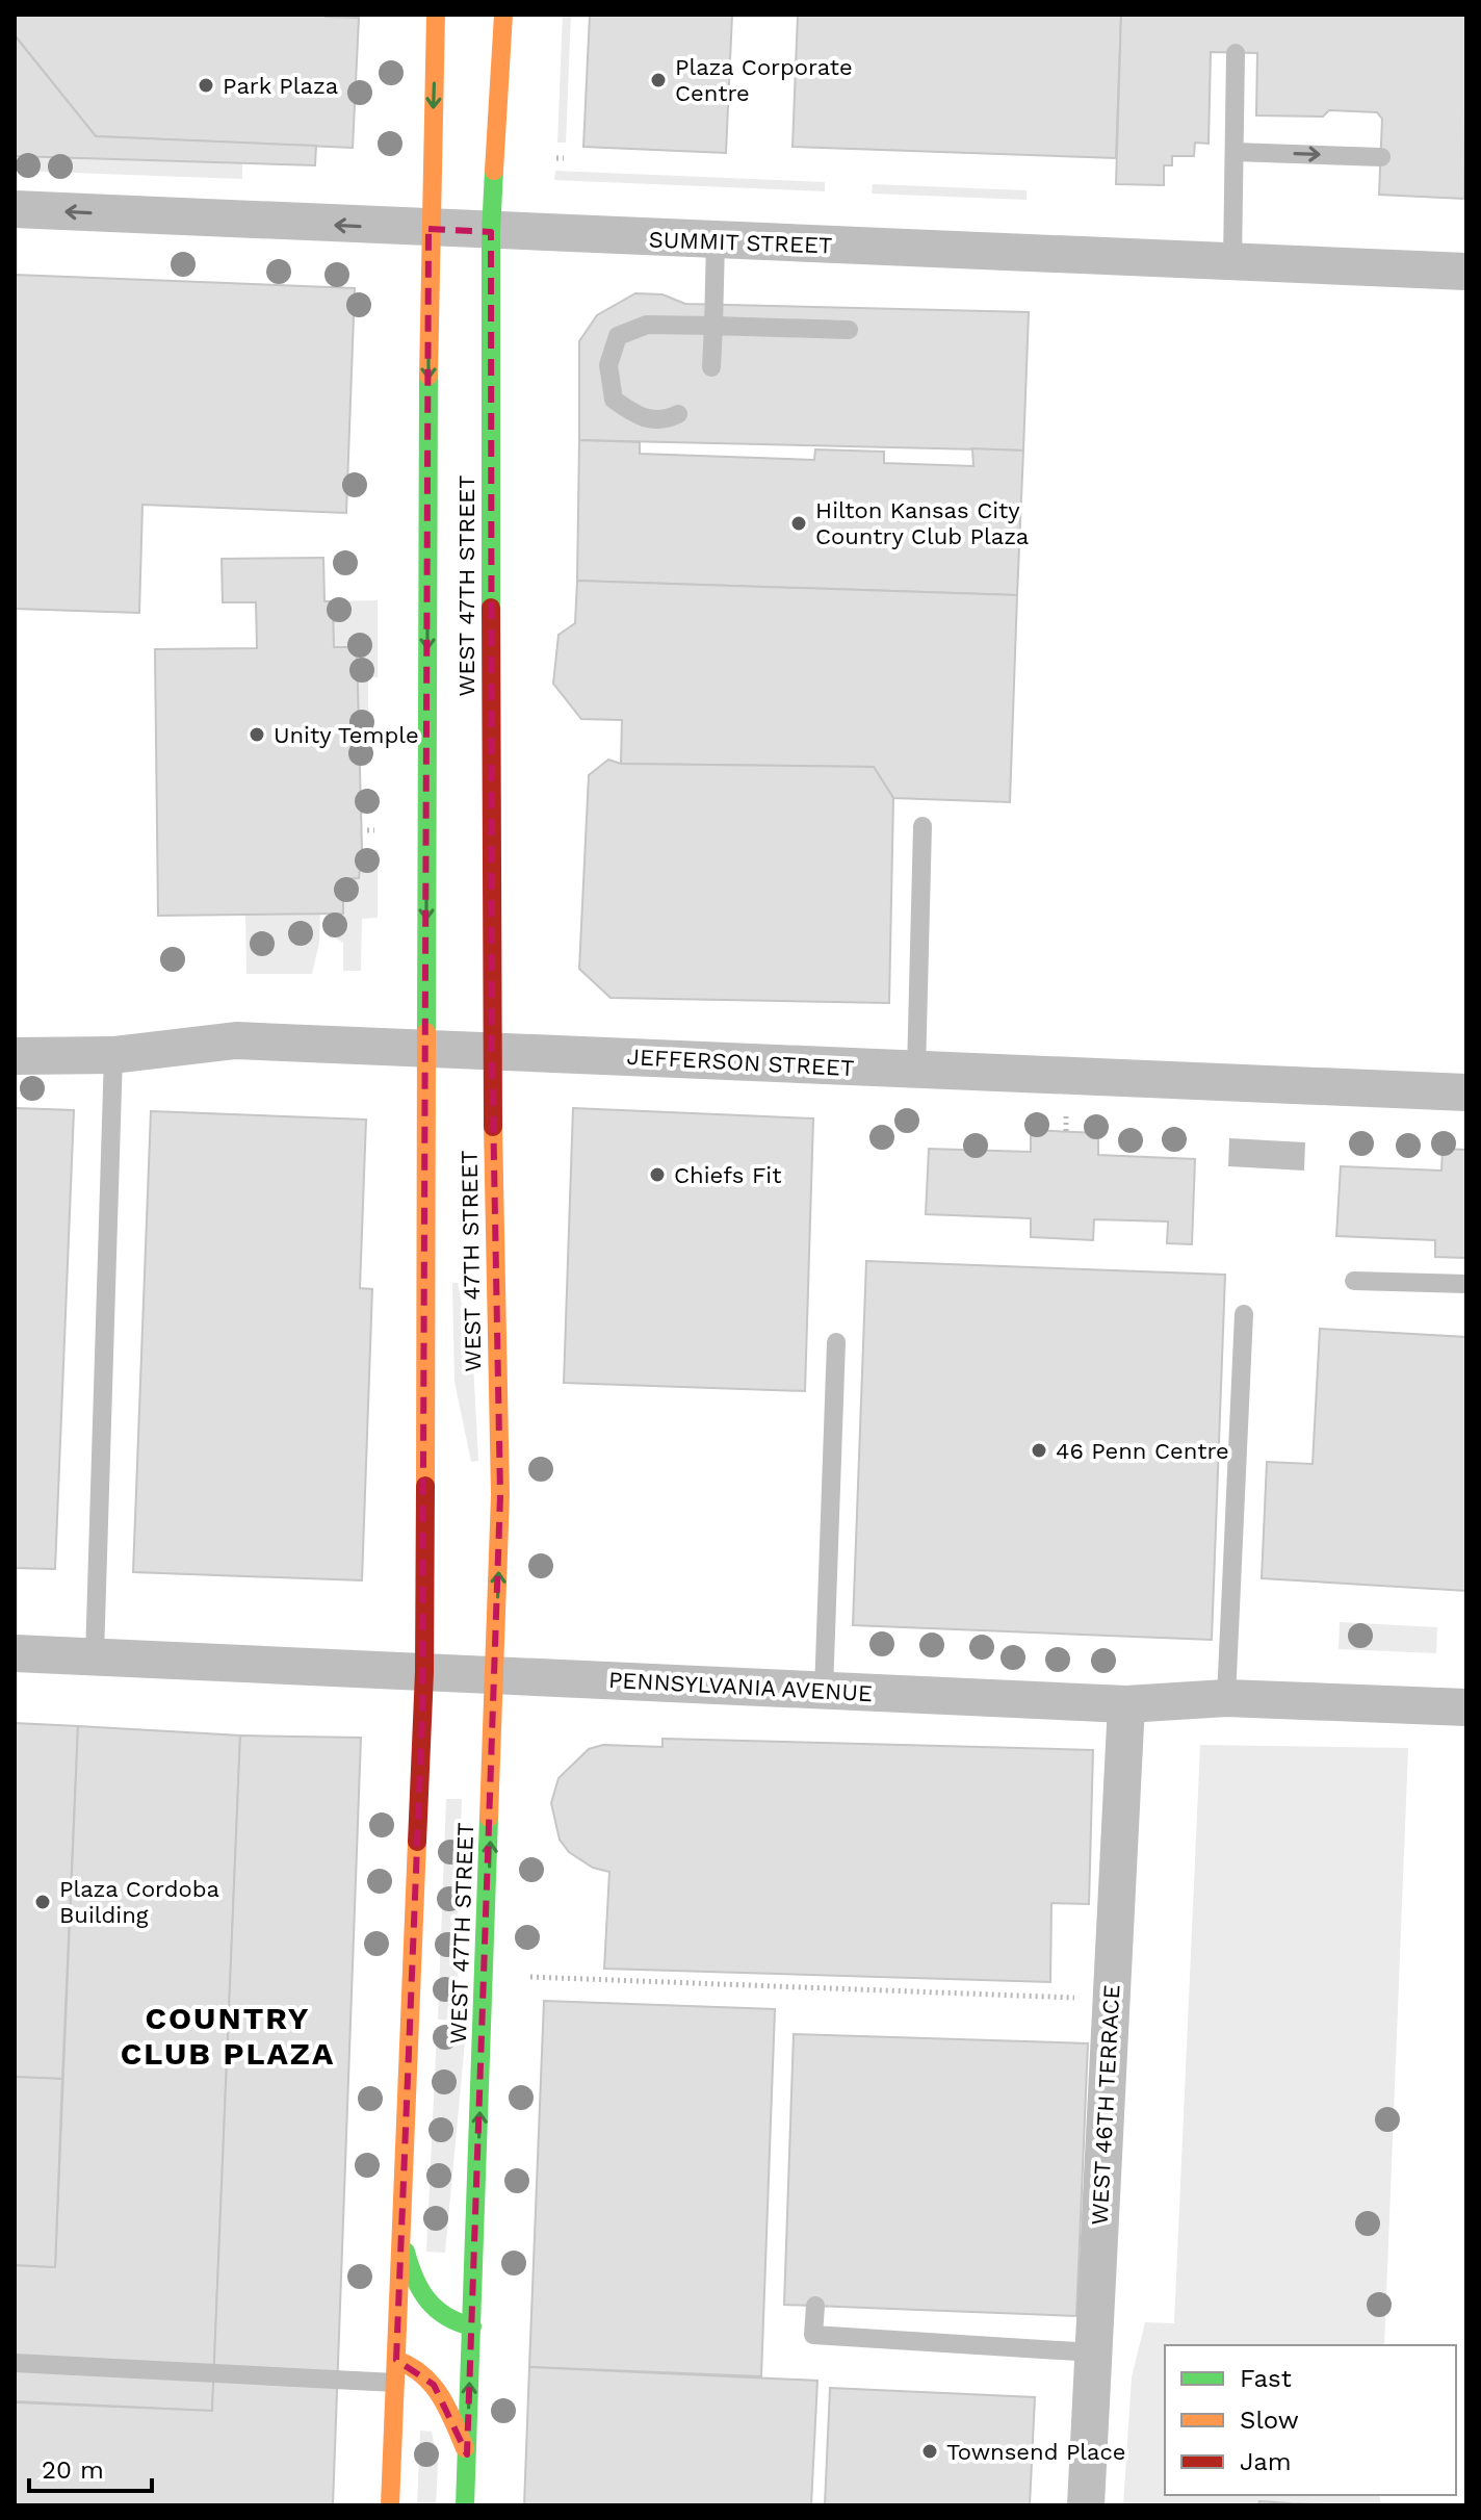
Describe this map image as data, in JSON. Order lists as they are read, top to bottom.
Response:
{
  "streets": {
    "main road": ["WEST 47TH STREET"],
    "street": [
      "SUMMIT STREET",
      "JEFFERSON STREET",
      "PENNSYLVANIA AVENUE",
      "WEST 46TH TERRACE"
    ]
  },
  "crossings": [
    ["SUMMIT STREET", "WEST 47TH STREET"],
    ["WEST 47TH STREET", "JEFFERSON STREET"],
    ["WEST 47TH STREET", "PENNSYLVANIA AVENUE"],
    ["PENNSYLVANIA AVENUE", "WEST 46TH TERRACE"]
  ],
  "districts": ["COUNTRY CLUB PLAZA"],
  "places": [
    "Plaza Corporate Centre",
    "Park Plaza",
    "Hilton Kansas City Country Club Plaza",
    "Unity Temple",
    "Chiefs Fit",
    "46 Penn Centre",
    "Plaza Cordoba Building",
    "Townsend Place"
  ],
  "legend": ["Fast", "Slow", "Jam"],
  "scale_bar": "20 m"
}
